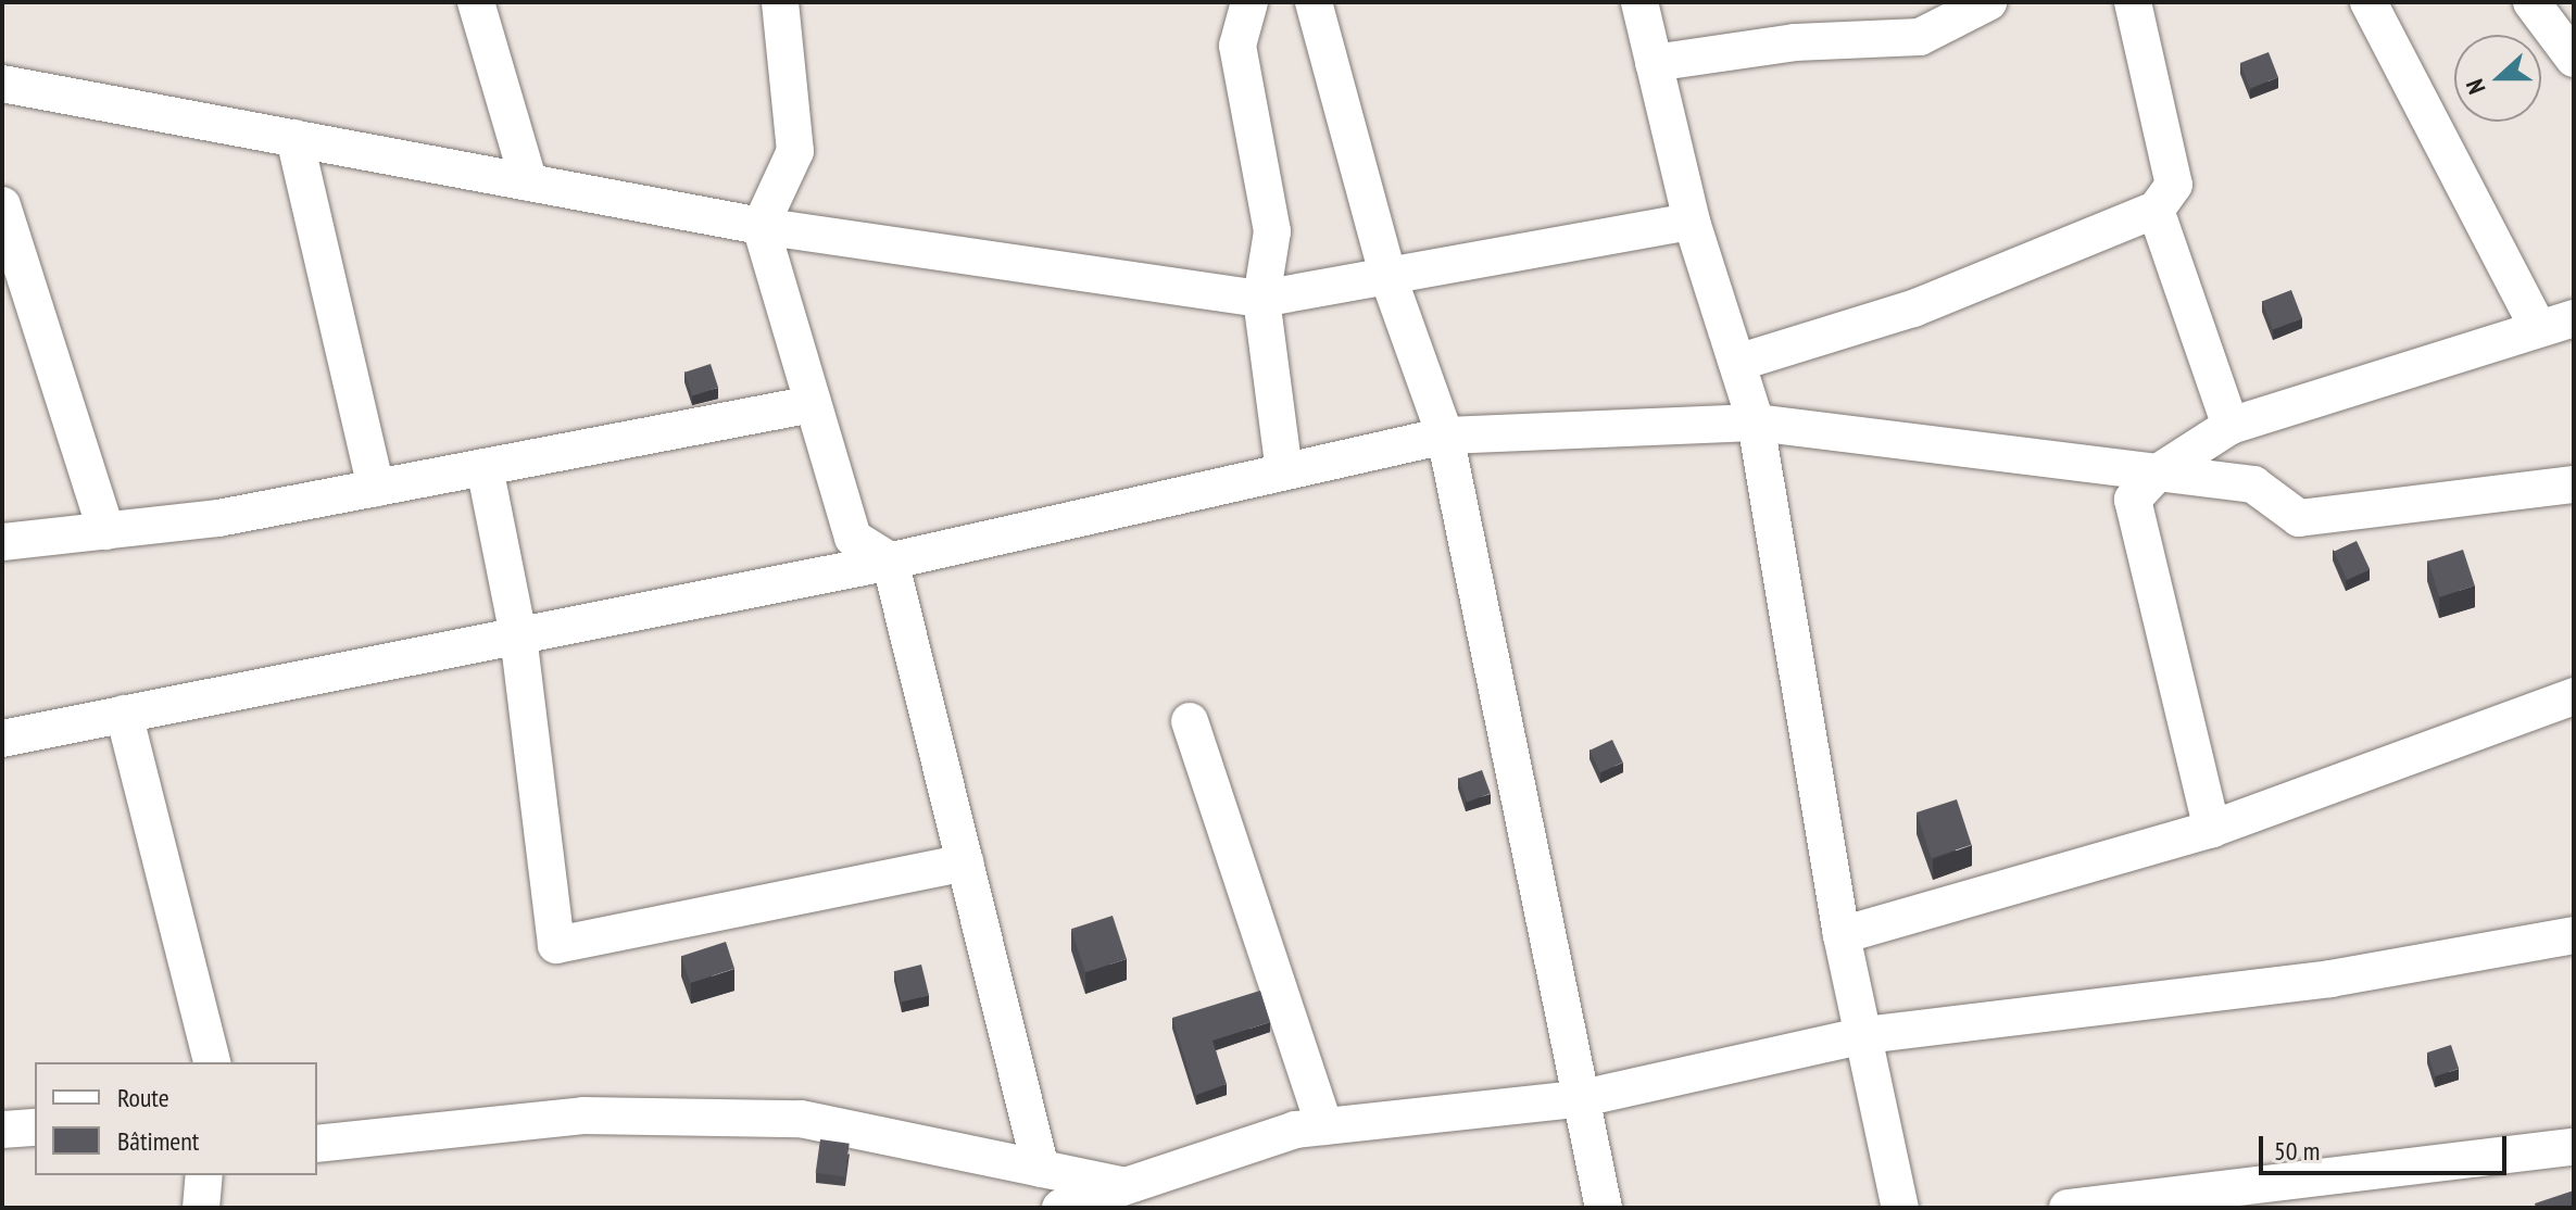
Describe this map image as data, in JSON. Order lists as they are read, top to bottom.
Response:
{
  "legend": ["Route", "Bâtiment"],
  "scale_bar": "50 m",
  "north": "left"
}
